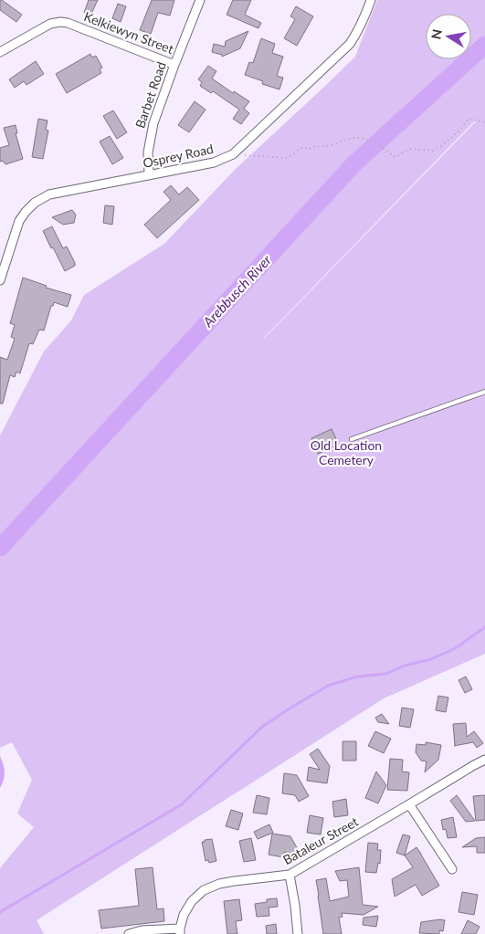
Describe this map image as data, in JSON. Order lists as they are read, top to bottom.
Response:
{
  "streets": {
    "street": [
      "Kelkiewyn Street",
      "Barbet Road",
      "Osprey Road",
      "Bataleur Street"
    ]
  },
  "crossings": [
    ["Kelkiewyn Street", "Barbet Road"],
    ["Barbet Road", "Osprey Road"]
  ],
  "water": ["Arebbusch River"],
  "parks": ["Old Location Cemetery"],
  "north": "left"
}
